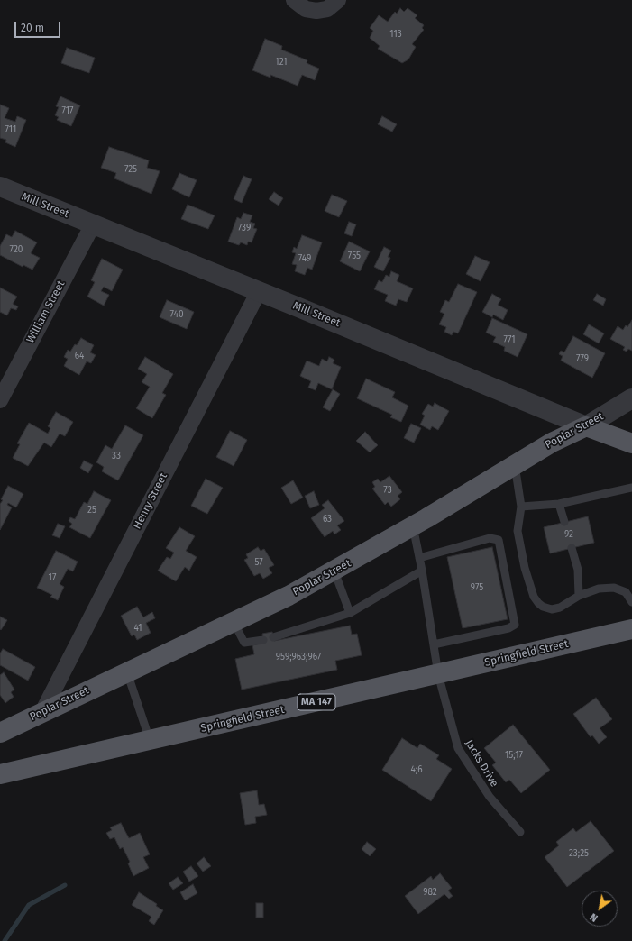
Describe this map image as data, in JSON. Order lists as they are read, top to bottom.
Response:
{
  "streets": {
    "main road": [
      "Mill Street",
      "Poplar Street",
      "Springfield Street",
      "MA 147"
    ],
    "street": ["William Street", "Henry Street"],
    "lane": ["Jacks Drive"]
  },
  "crossings": [
    ["Mill Street", "William Street"],
    ["Mill Street", "Poplar Street"],
    ["Mill Street", "Henry Street"],
    ["Poplar Street", "Henry Street"],
    ["Poplar Street", "Jacks Drive"],
    ["Springfield Street", "Jacks Drive"]
  ],
  "house_numbers": [
    "113",
    "121",
    "717",
    "711",
    "725",
    "739",
    "720",
    "755",
    "749",
    "740",
    "771",
    "64",
    "779",
    "33",
    "73",
    "25",
    "63",
    "92",
    "57",
    "17",
    "975",
    "41",
    "959;963;967",
    "15;17",
    "4;6",
    "23;25",
    "982"
  ],
  "scale_bar": "20 m",
  "north": "bottom left"
}
